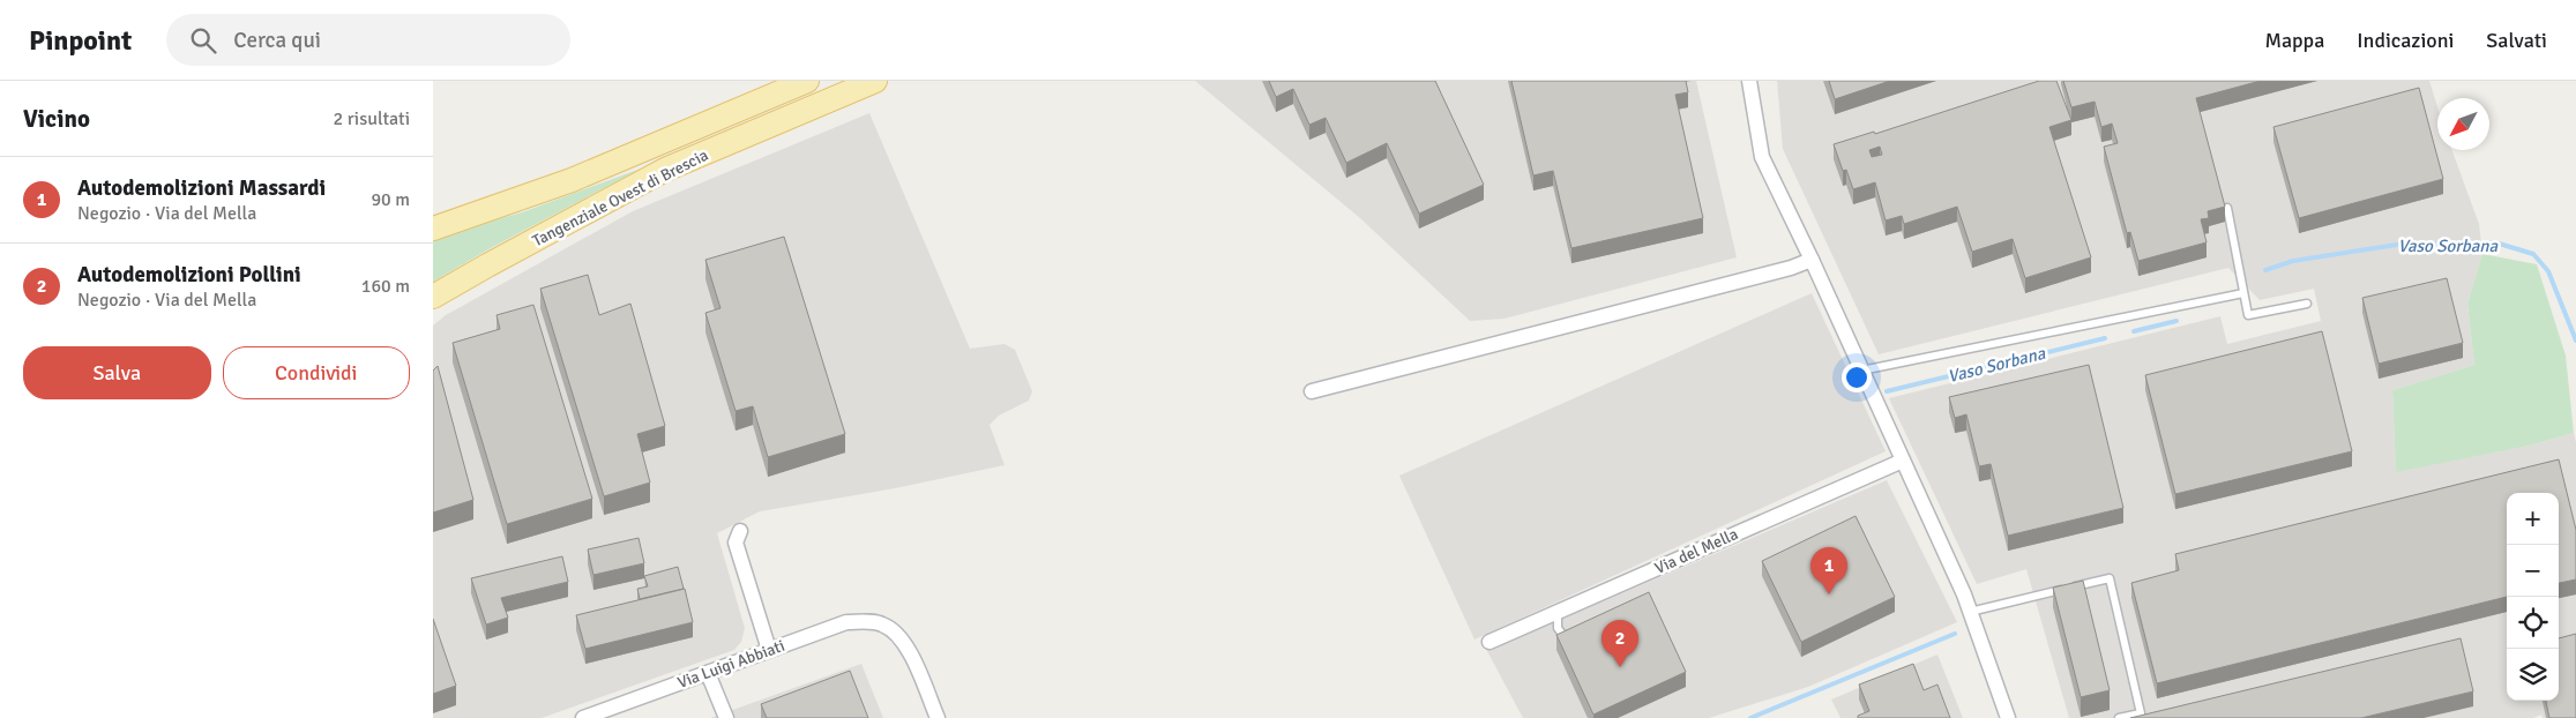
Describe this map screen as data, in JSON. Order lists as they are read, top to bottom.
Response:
{
  "streets": {
    "main road": ["Tangenziale Ovest di Brescia"],
    "street": ["Via del Mella", "Via Luigi Abbiati"]
  },
  "water": ["Vaso Sorbana"],
  "north": "bottom left",
  "page": {
    "header": "Pinpoint",
    "search": "Cerca qui",
    "nav": ["Mappa", "Indicazioni", "Salvati"],
    "heading": ["Vicino", "2 risultati"],
    "list": [
      {
        "mark": "1",
        "name": "Autodemolizioni Massardi",
        "note": "Negozio · Via del Mella",
        "value": "90 m"
      },
      {
        "mark": "2",
        "name": "Autodemolizioni Pollini",
        "note": "Negozio · Via del Mella",
        "value": "160 m"
      }
    ],
    "buttons": ["Salva", "Condividi"],
    "map_buttons": ["+", "−"],
    "pins": ["1", "2"]
  }
}
